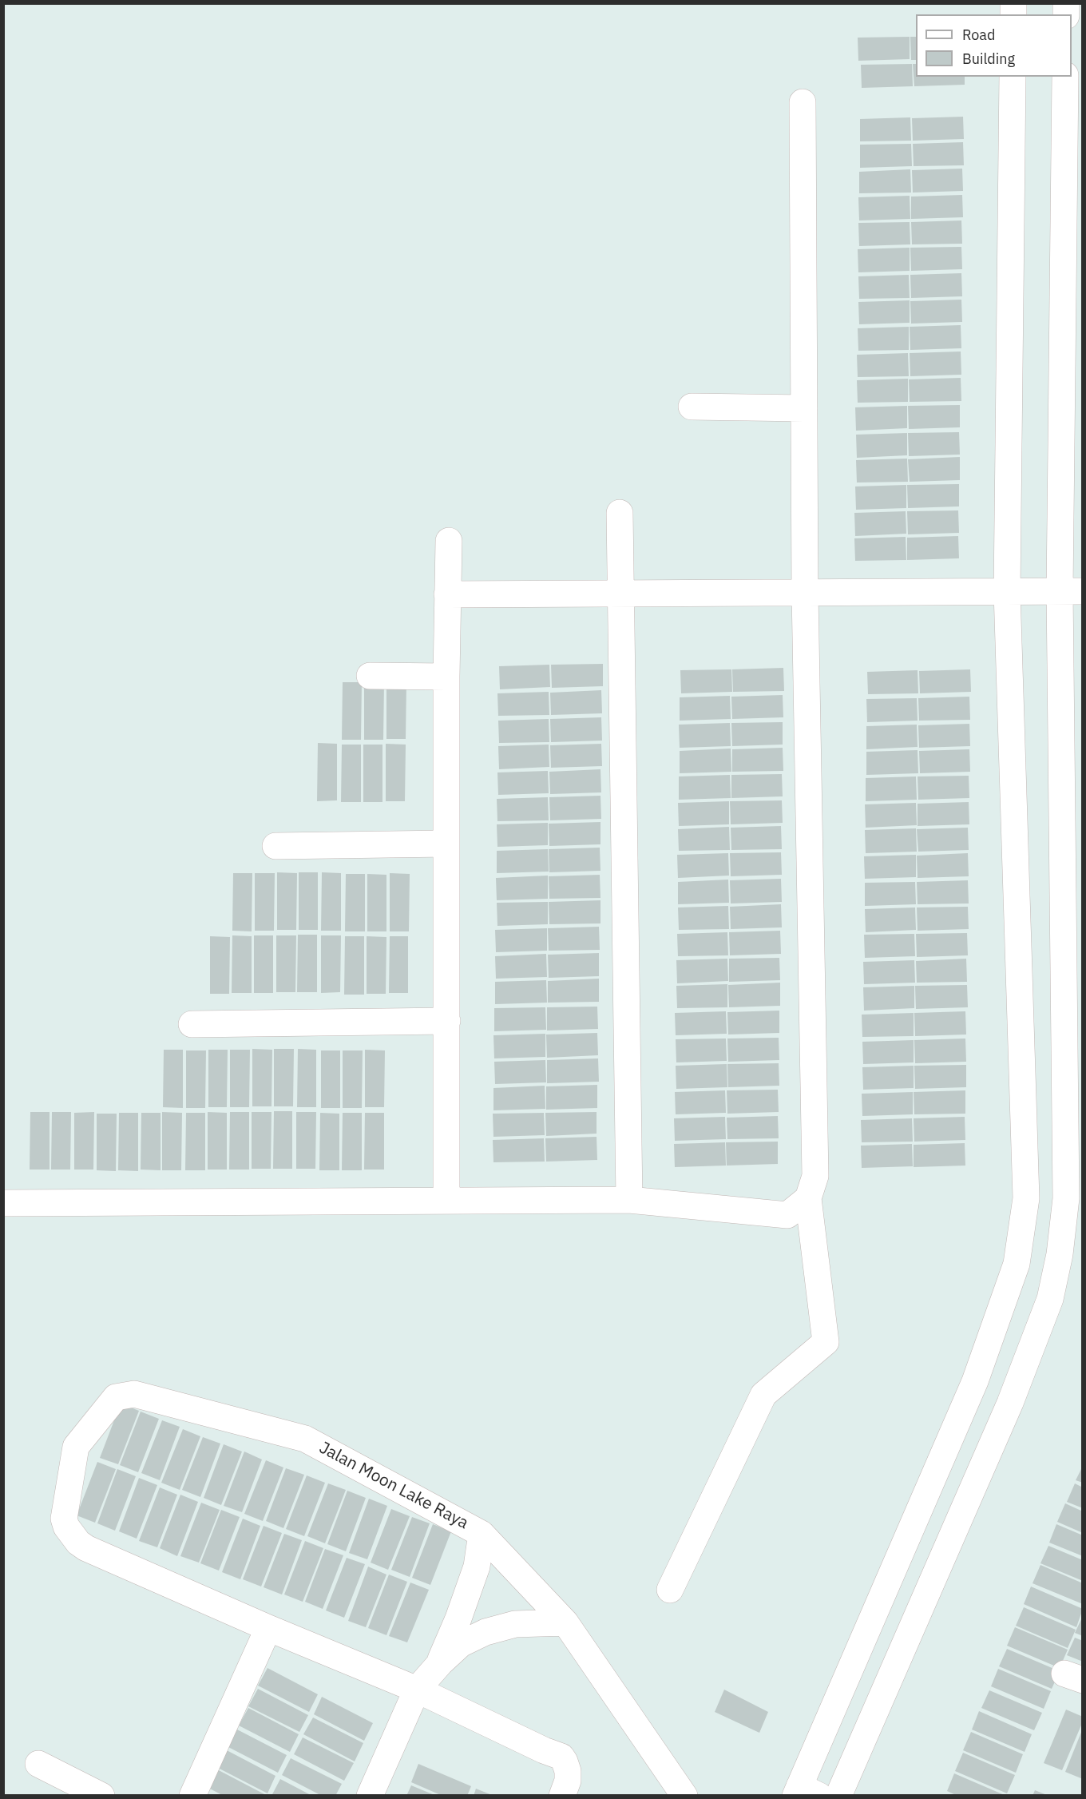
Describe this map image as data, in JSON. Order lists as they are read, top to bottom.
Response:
{
  "streets": {
    "street": ["Jalan Moon Lake Raya"]
  },
  "legend": ["Road", "Building"]
}
